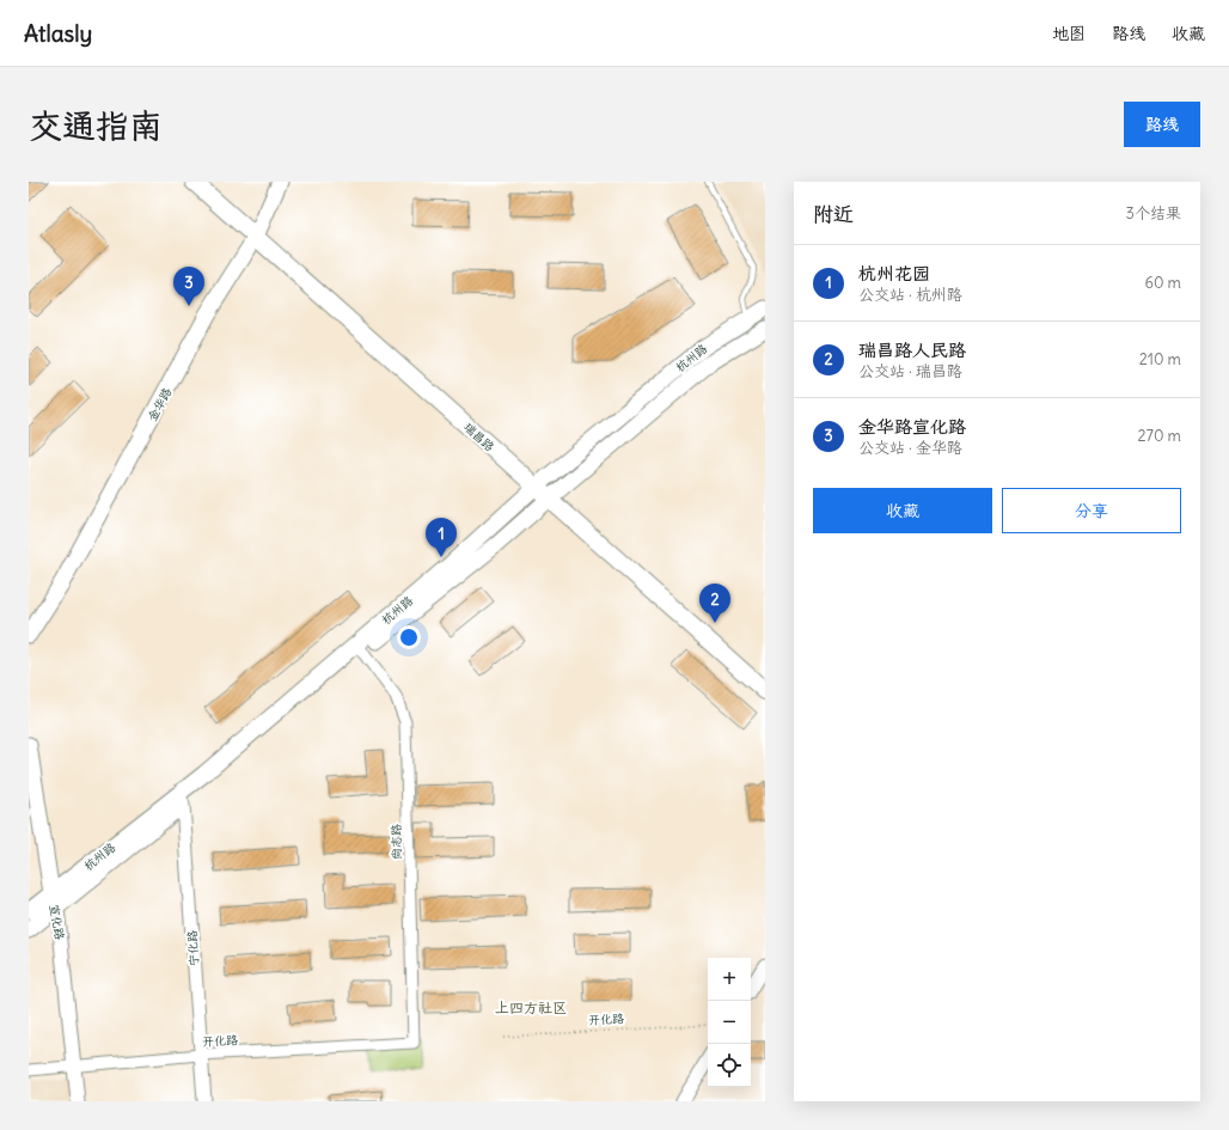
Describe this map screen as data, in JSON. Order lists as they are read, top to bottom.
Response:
{
  "streets": {
    "main road": [
      "杭州路",
      "金华路",
      "瑞昌路",
      "宣化路"
    ],
    "street": ["尚志路", "宁化路", "开化路"]
  },
  "crossings": [
    ["杭州路", "瑞昌路"],
    ["杭州路", "尚志路"],
    ["杭州路", "宣化路"],
    ["杭州路", "宁化路"],
    ["金华路", "瑞昌路"],
    ["尚志路", "开化路"],
    ["宣化路", "开化路"],
    ["宁化路", "开化路"]
  ],
  "districts": ["上四方社区"],
  "page": {
    "header": "Atlasly",
    "nav": ["地图", "路线", "收藏"],
    "buttons": [
      "路线",
      ["收藏", "分享"]
    ],
    "title": "交通指南",
    "heading": ["附近", "3个结果"],
    "list": [
      {
        "mark": "1",
        "name": "杭州花园",
        "note": "公交站 · 杭州路",
        "value": "60 m"
      },
      {
        "mark": "2",
        "name": "瑞昌路人民路",
        "note": "公交站 · 瑞昌路",
        "value": "210 m"
      },
      {
        "mark": "3",
        "name": "金华路宣化路",
        "note": "公交站 · 金华路",
        "value": "270 m"
      }
    ],
    "pins": ["3", "1", "2"],
    "map_buttons": ["+", "−"]
  }
}
